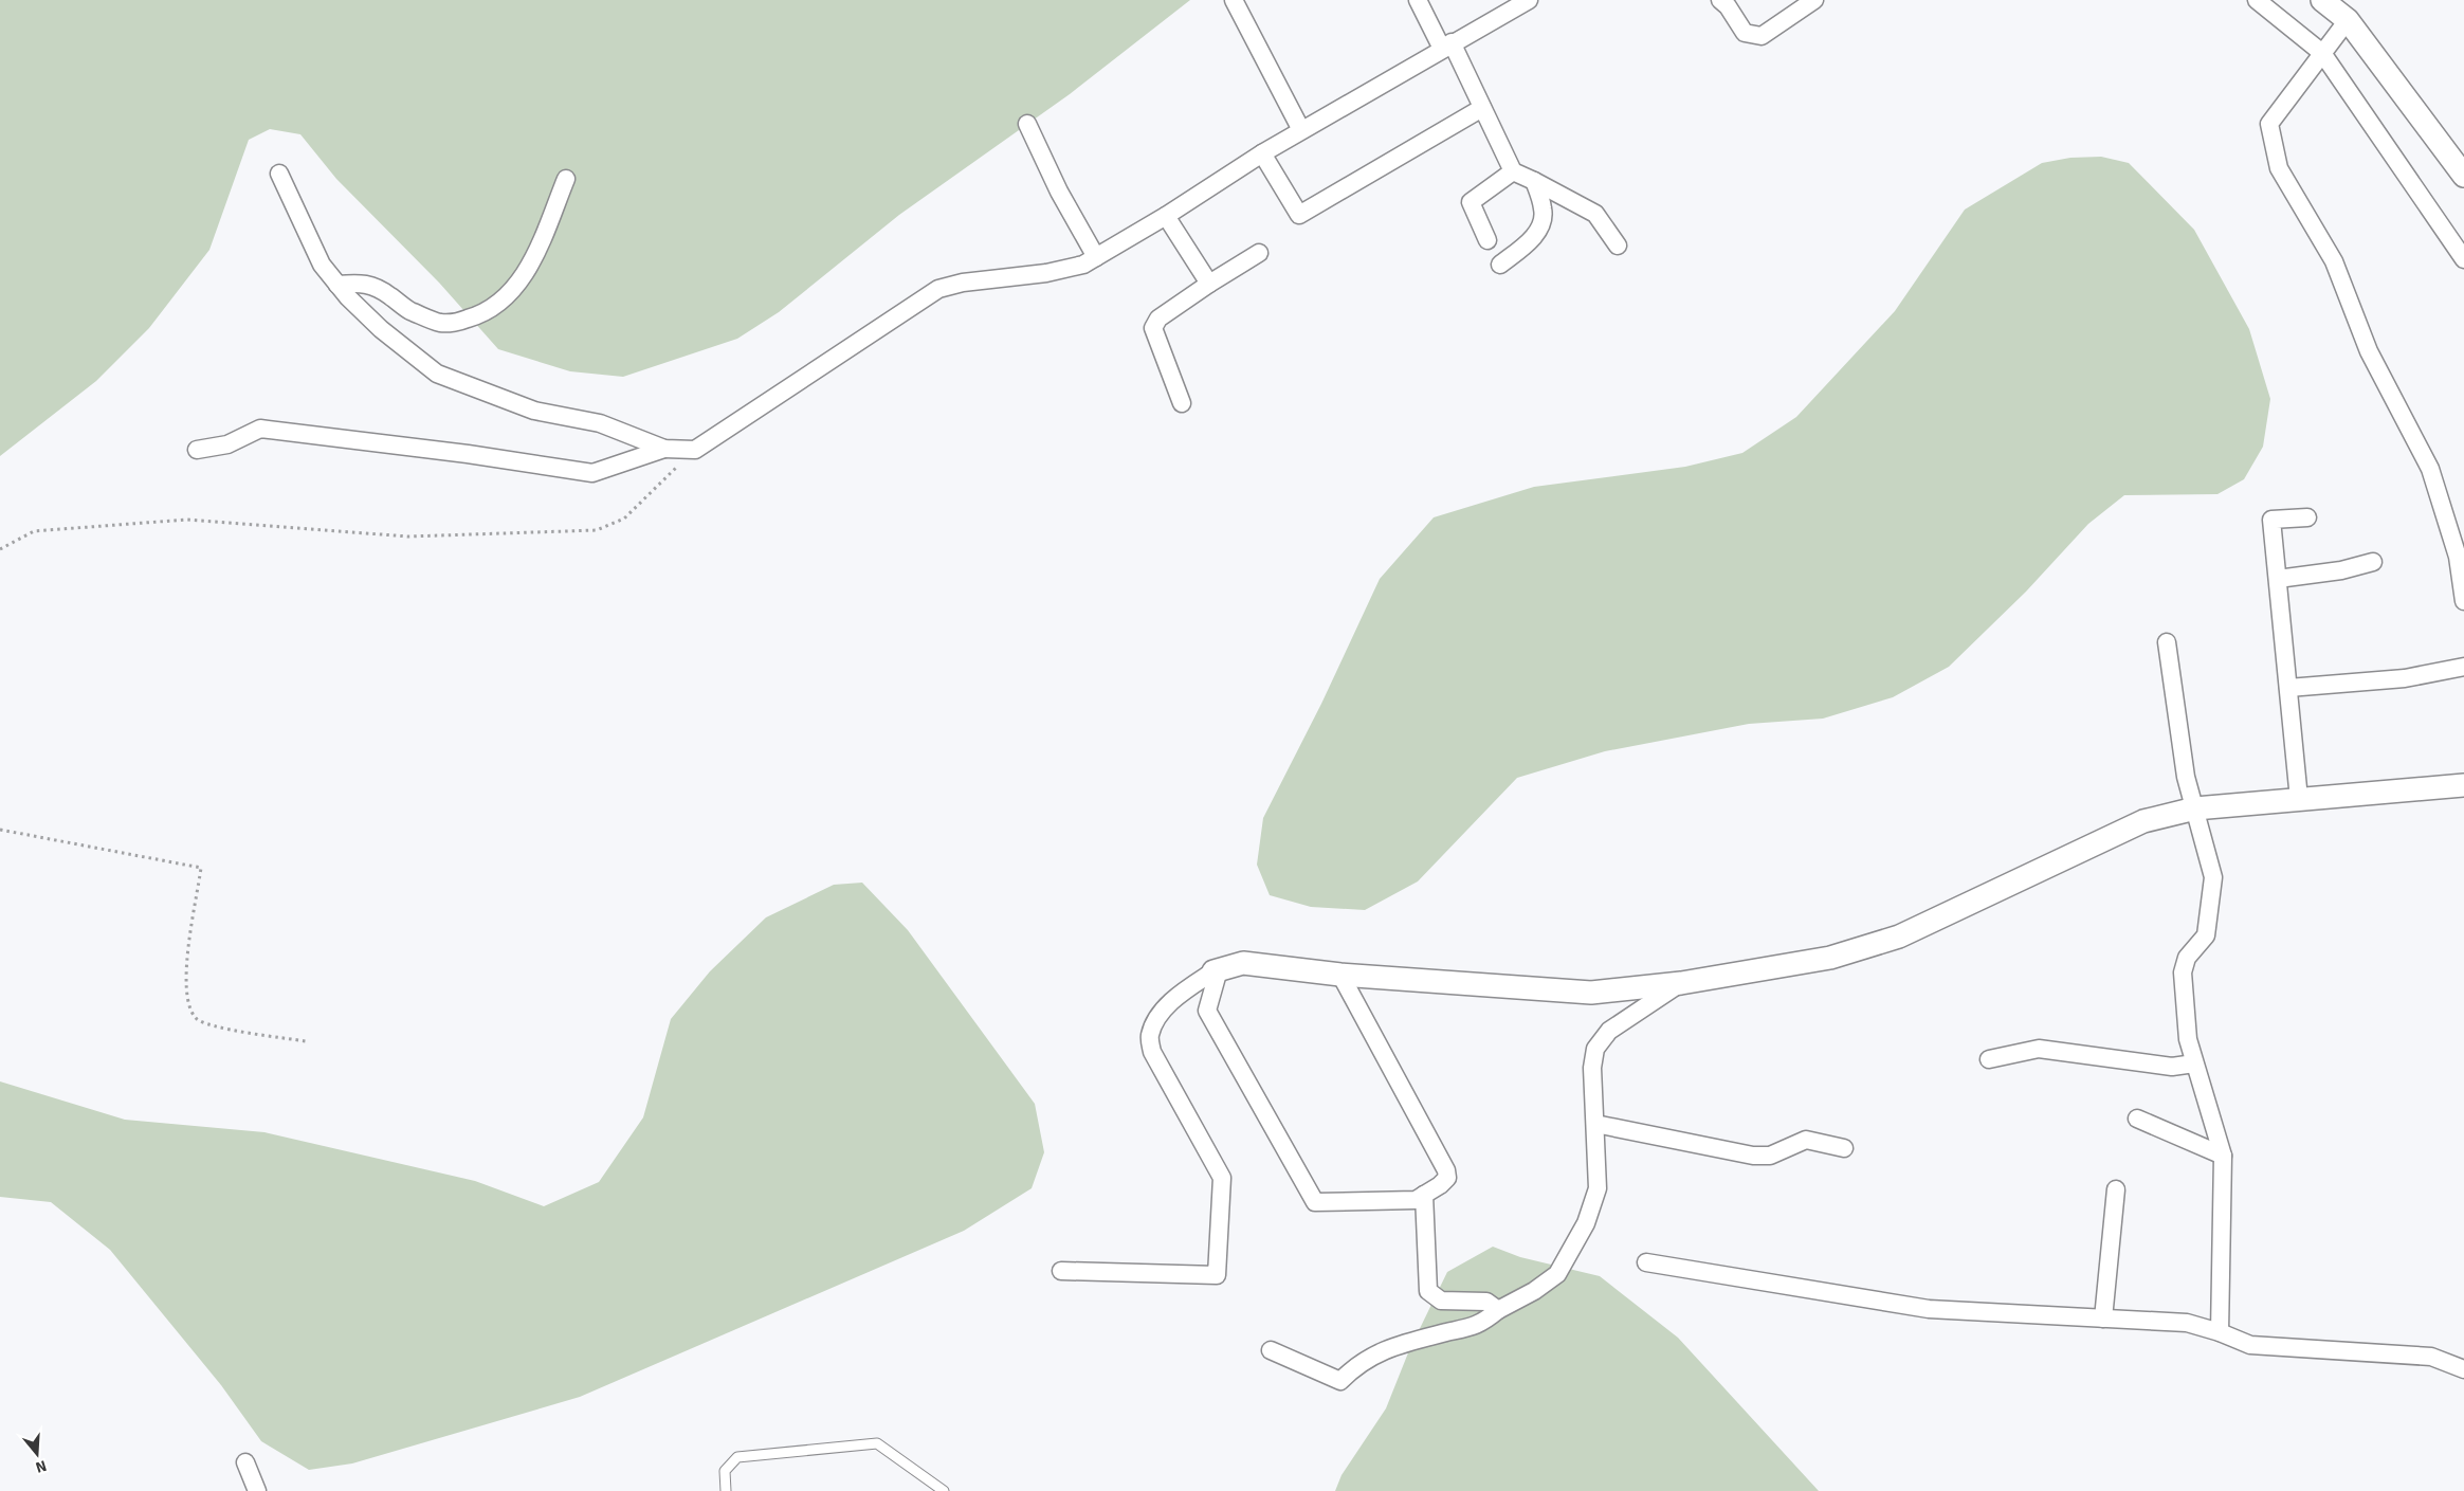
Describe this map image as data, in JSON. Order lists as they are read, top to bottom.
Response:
{
  "north": "bottom"
}
